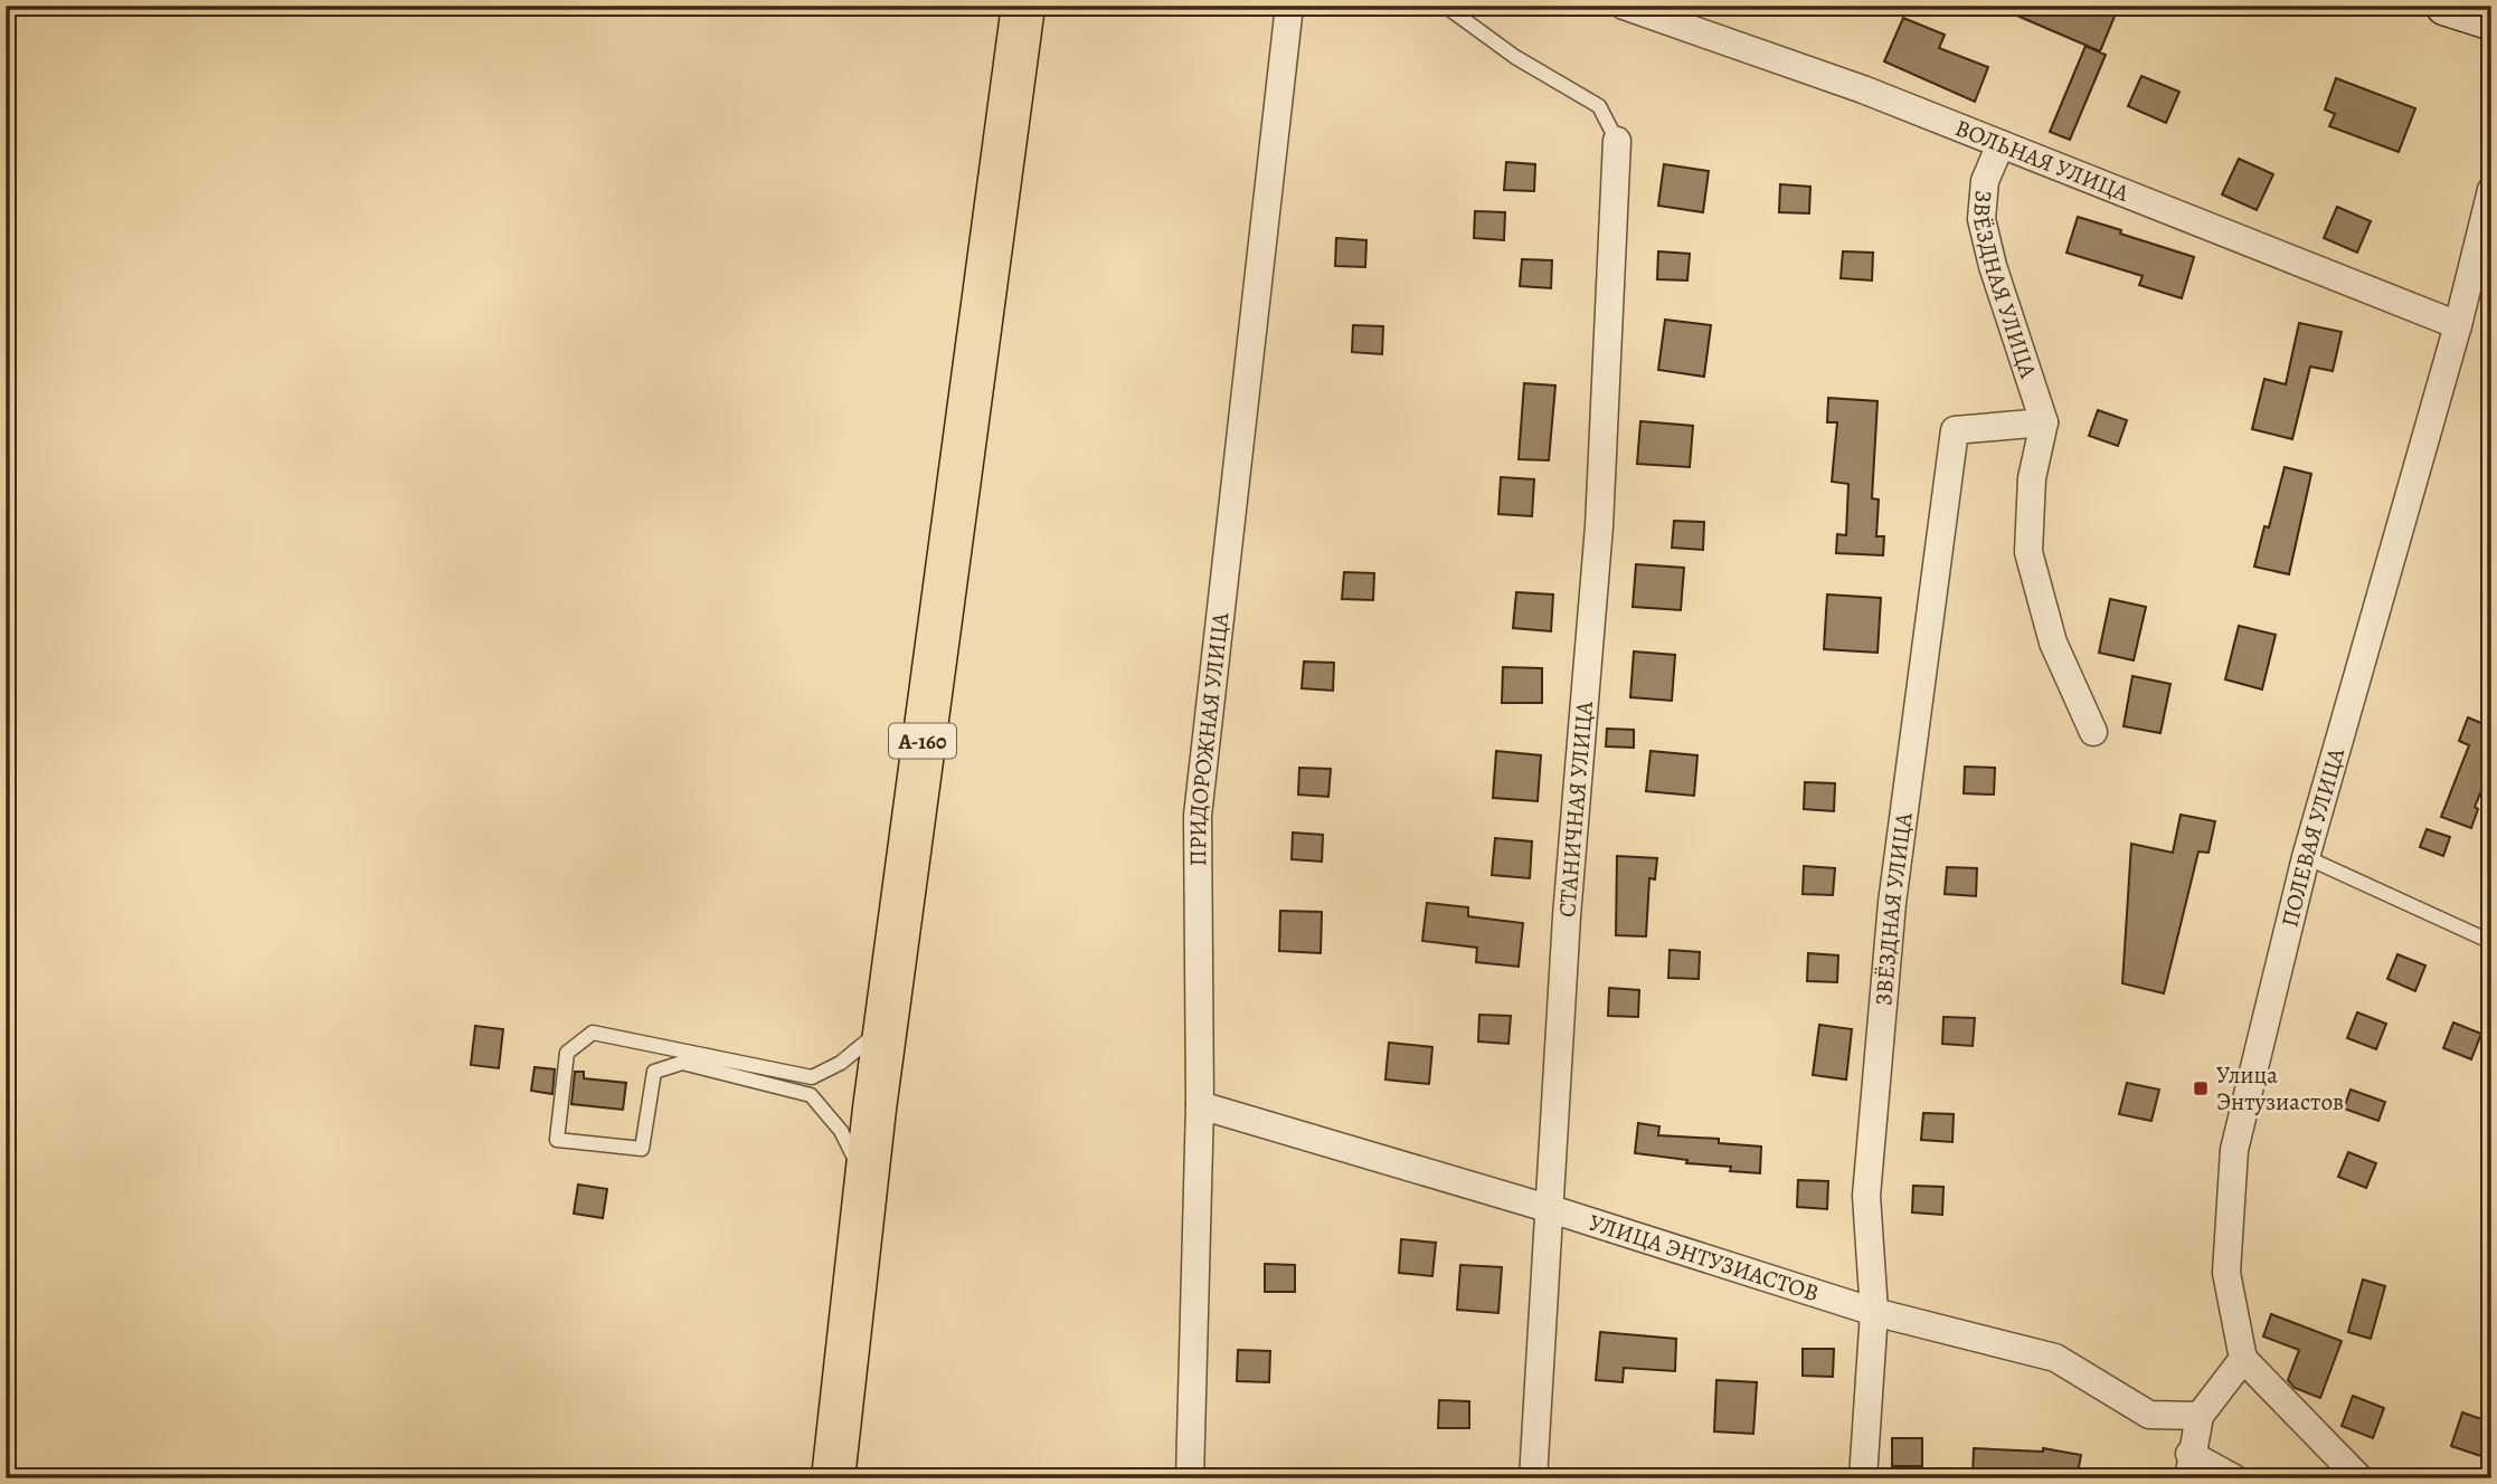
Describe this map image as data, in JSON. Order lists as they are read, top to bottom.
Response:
{
  "streets": {
    "highway": ["А-160"],
    "street": [
      "ВОЛЬНАЯ УЛИЦА",
      "ЗВЁЗДНАЯ УЛИЦА",
      "ПРИДОРОЖНАЯ УЛИЦА",
      "СТАНИЧНАЯ УЛИЦА",
      "ПОЛЕВАЯ УЛИЦА",
      "УЛИЦА ЭНТУЗИАСТОВ"
    ]
  },
  "crossings": [
    ["ВОЛЬНАЯ УЛИЦА", "ЗВЁЗДНАЯ УЛИЦА"],
    ["ВОЛЬНАЯ УЛИЦА", "ПОЛЕВАЯ УЛИЦА"],
    ["ЗВЁЗДНАЯ УЛИЦА", "УЛИЦА ЭНТУЗИАСТОВ"],
    ["ПРИДОРОЖНАЯ УЛИЦА", "УЛИЦА ЭНТУЗИАСТОВ"],
    ["СТАНИЧНАЯ УЛИЦА", "УЛИЦА ЭНТУЗИАСТОВ"]
  ],
  "places": {
    "transit": ["Улица Энтузиастов"]
  }
}
